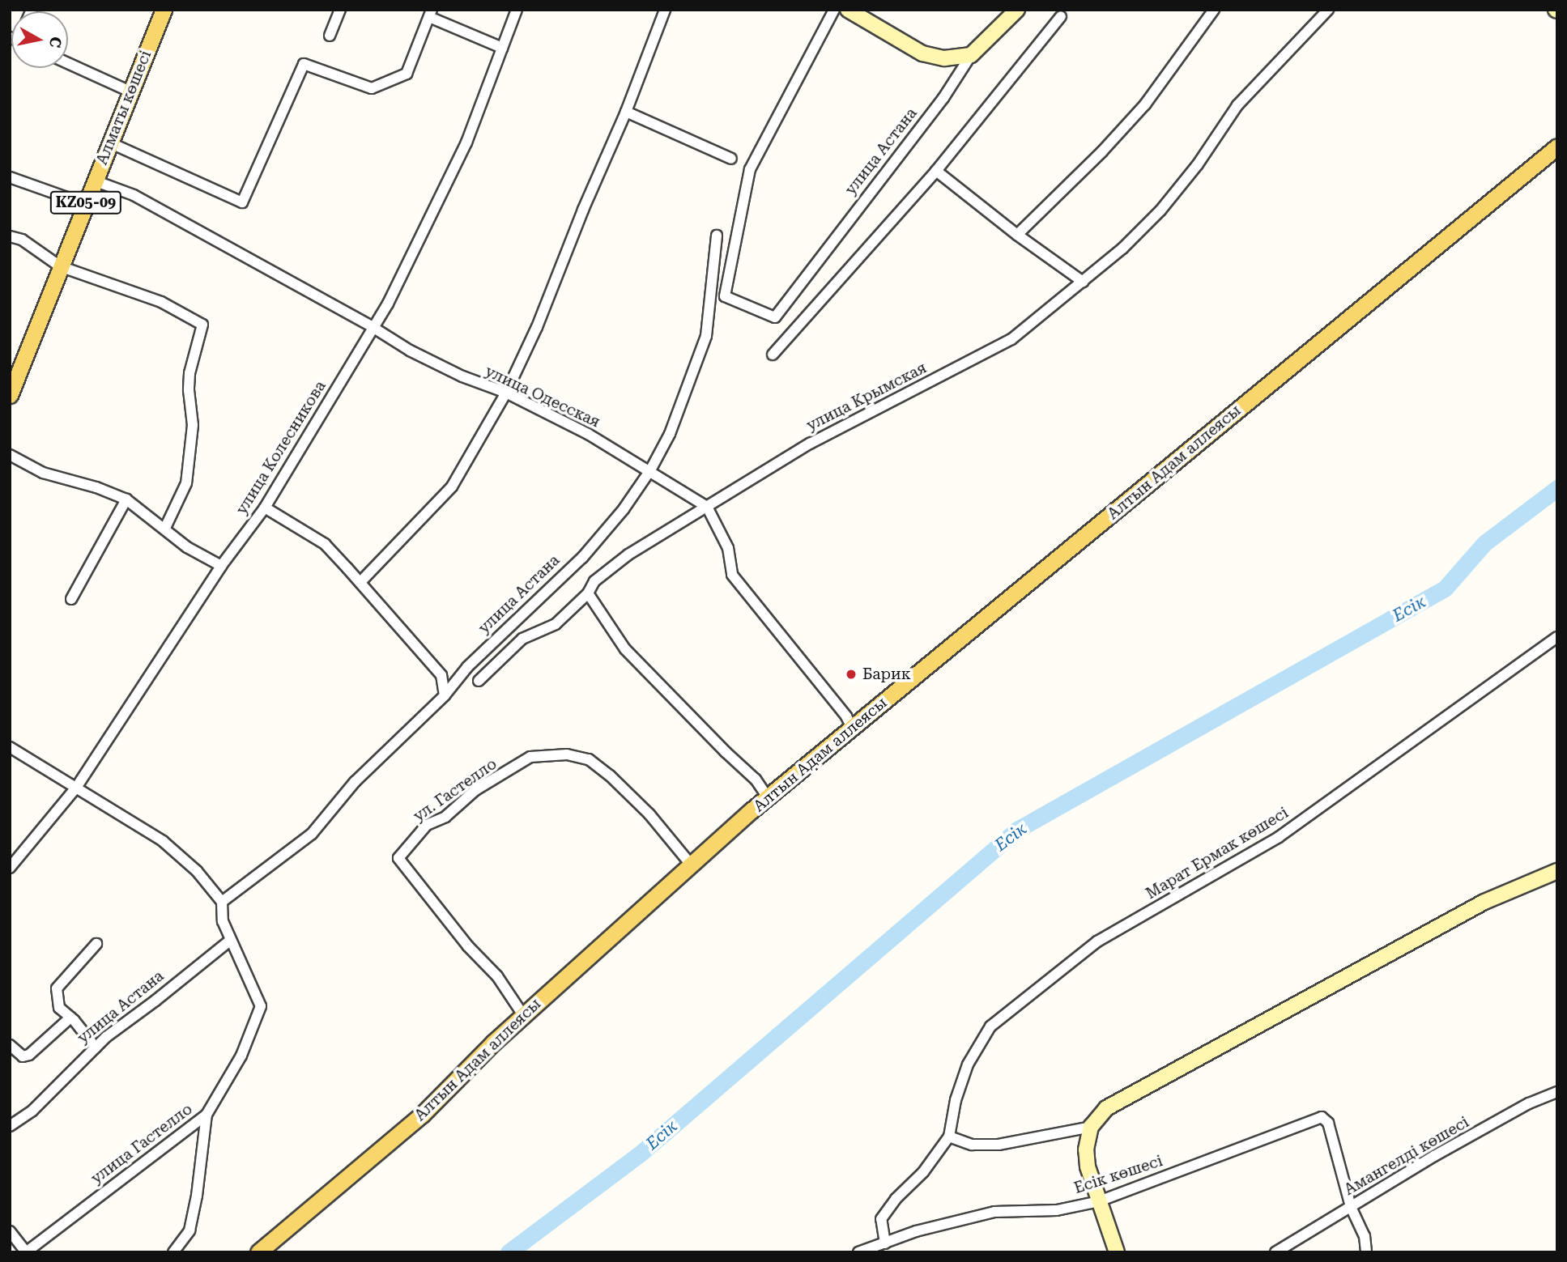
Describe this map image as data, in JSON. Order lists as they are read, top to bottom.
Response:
{
  "streets": {
    "main road": ["Алматы көшесі", "KZ05-09", "Алтын Адам аллеясы"],
    "street": [
      "улица Астана",
      "улица Одесская",
      "улица Крымская",
      "улица Колесникова",
      "ул. Гастелло",
      "Марат Ермак көшесі",
      "улица Гастелло",
      "Амангелді көшесі",
      "Есік көшесі"
    ]
  },
  "crossings": [
    ["Алматы көшесі", "улица Одесская"],
    ["улица Астана", "улица Одесская"],
    ["улица Астана", "улица Гастелло"],
    ["улица Одесская", "улица Крымская"],
    ["улица Одесская", "улица Колесникова"],
    ["Алтын Адам аллеясы", "ул. Гастелло"],
    ["Амангелді көшесі", "Есік көшесі"]
  ],
  "water": ["Есік"],
  "places": ["Барик"],
  "north": "right"
}
